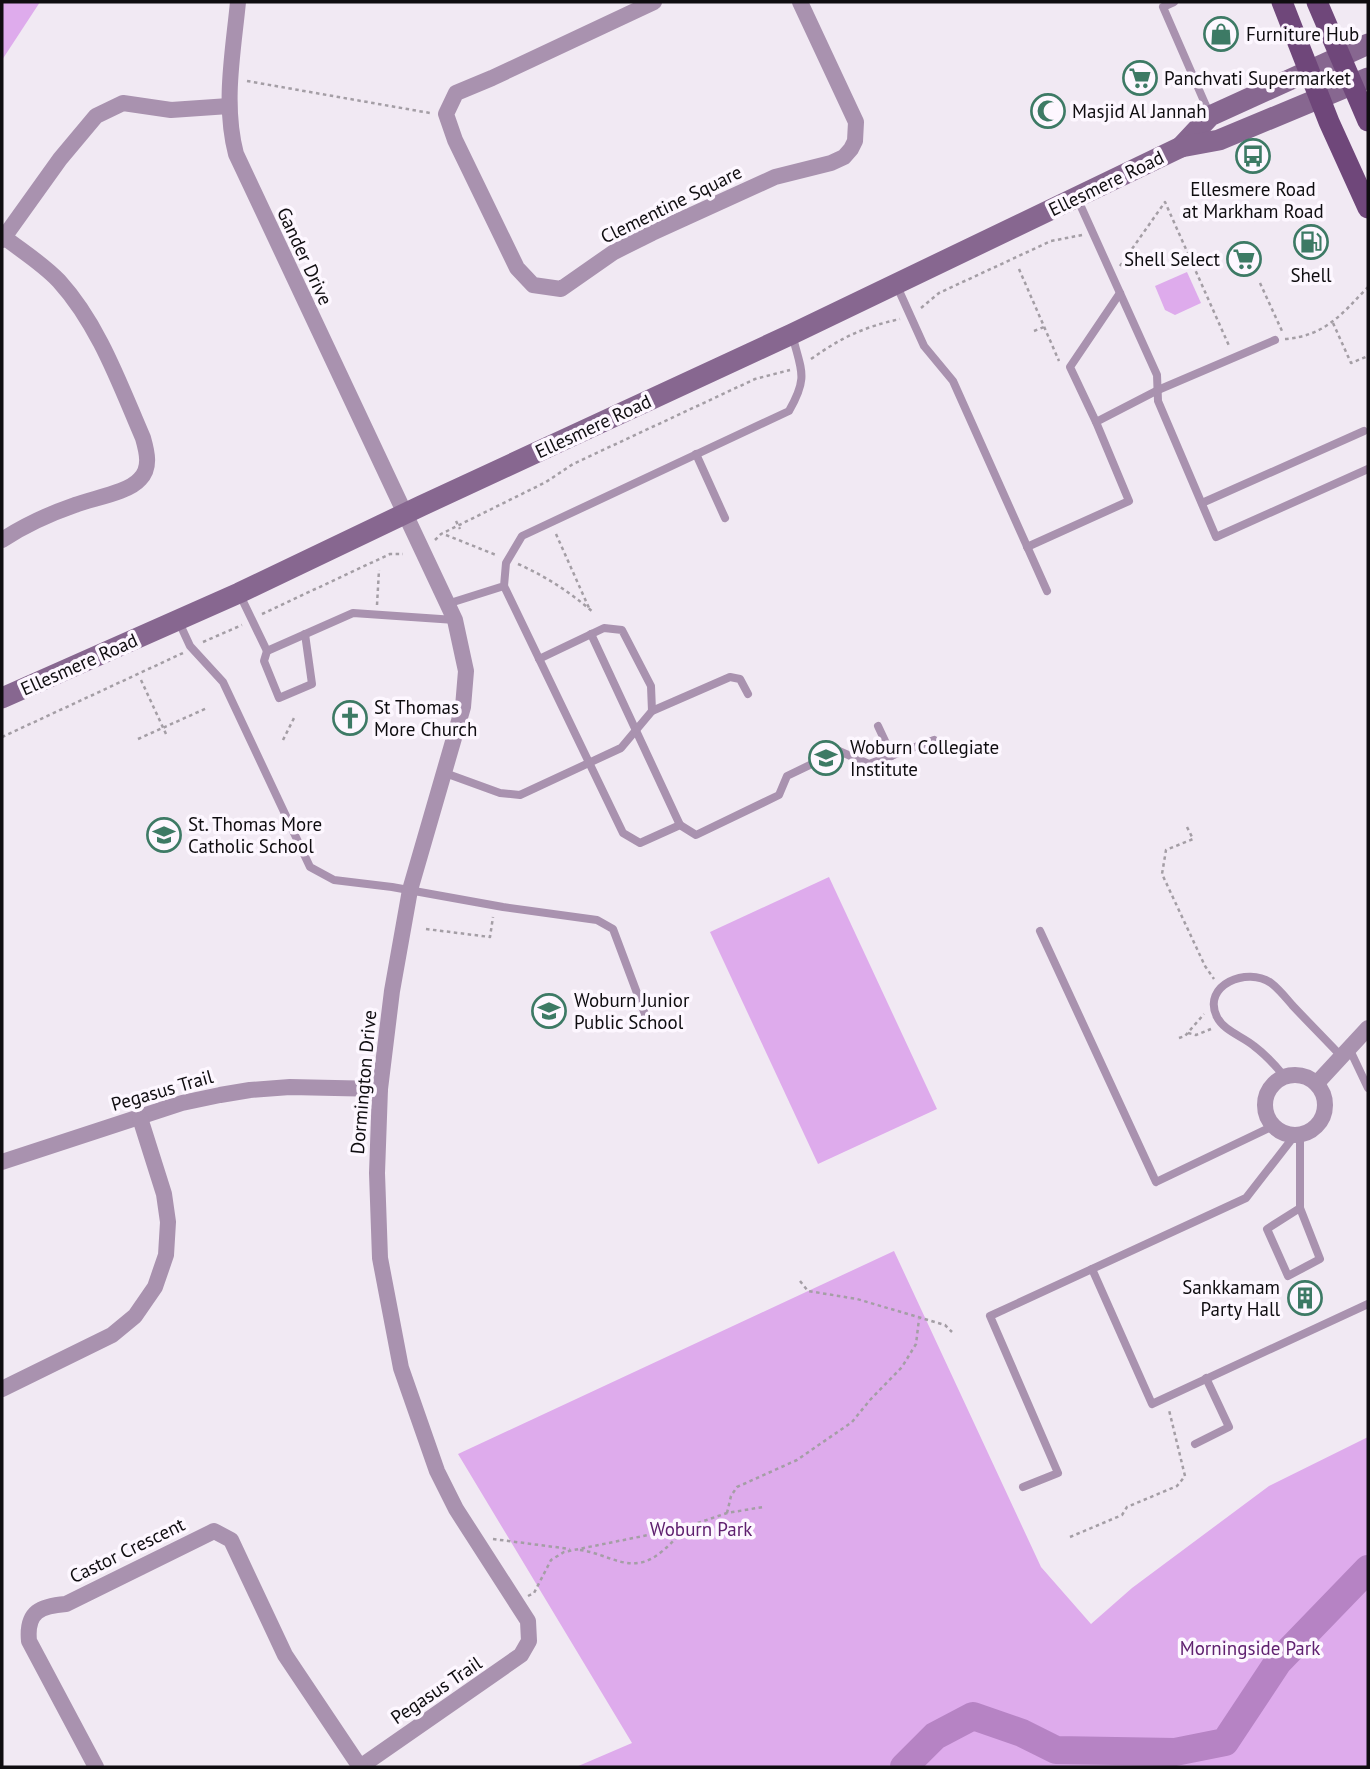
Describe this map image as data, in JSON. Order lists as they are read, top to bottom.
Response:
{
  "streets": {
    "main road": ["Ellesmere Road"],
    "street": [
      "Clementine Square",
      "Gander Drive",
      "Dormington Drive",
      "Pegasus Trail",
      "Castor Crescent"
    ]
  },
  "crossings": [
    ["Ellesmere Road", "Gander Drive"],
    ["Ellesmere Road", "Dormington Drive"],
    ["Gander Drive", "Dormington Drive"],
    ["Dormington Drive", "Pegasus Trail"],
    ["Pegasus Trail", "Castor Crescent"]
  ],
  "parks": ["Woburn Park", "Morningside Park"],
  "places": {
    "shop": ["Furniture Hub"],
    "supermarket": ["Panchvati Supermarket", "Shell Select"],
    "mosque": ["Masjid Al Jannah"],
    "bus stop": ["Ellesmere Road at Markham Road"],
    "fuel station": ["Shell"],
    "church": ["St Thomas More Church"],
    "school or university": ["Woburn Collegiate Institute", "St. Thomas More Catholic School", "Woburn Junior Public School"],
    "building": ["Sankkamam Party Hall"]
  }
}
